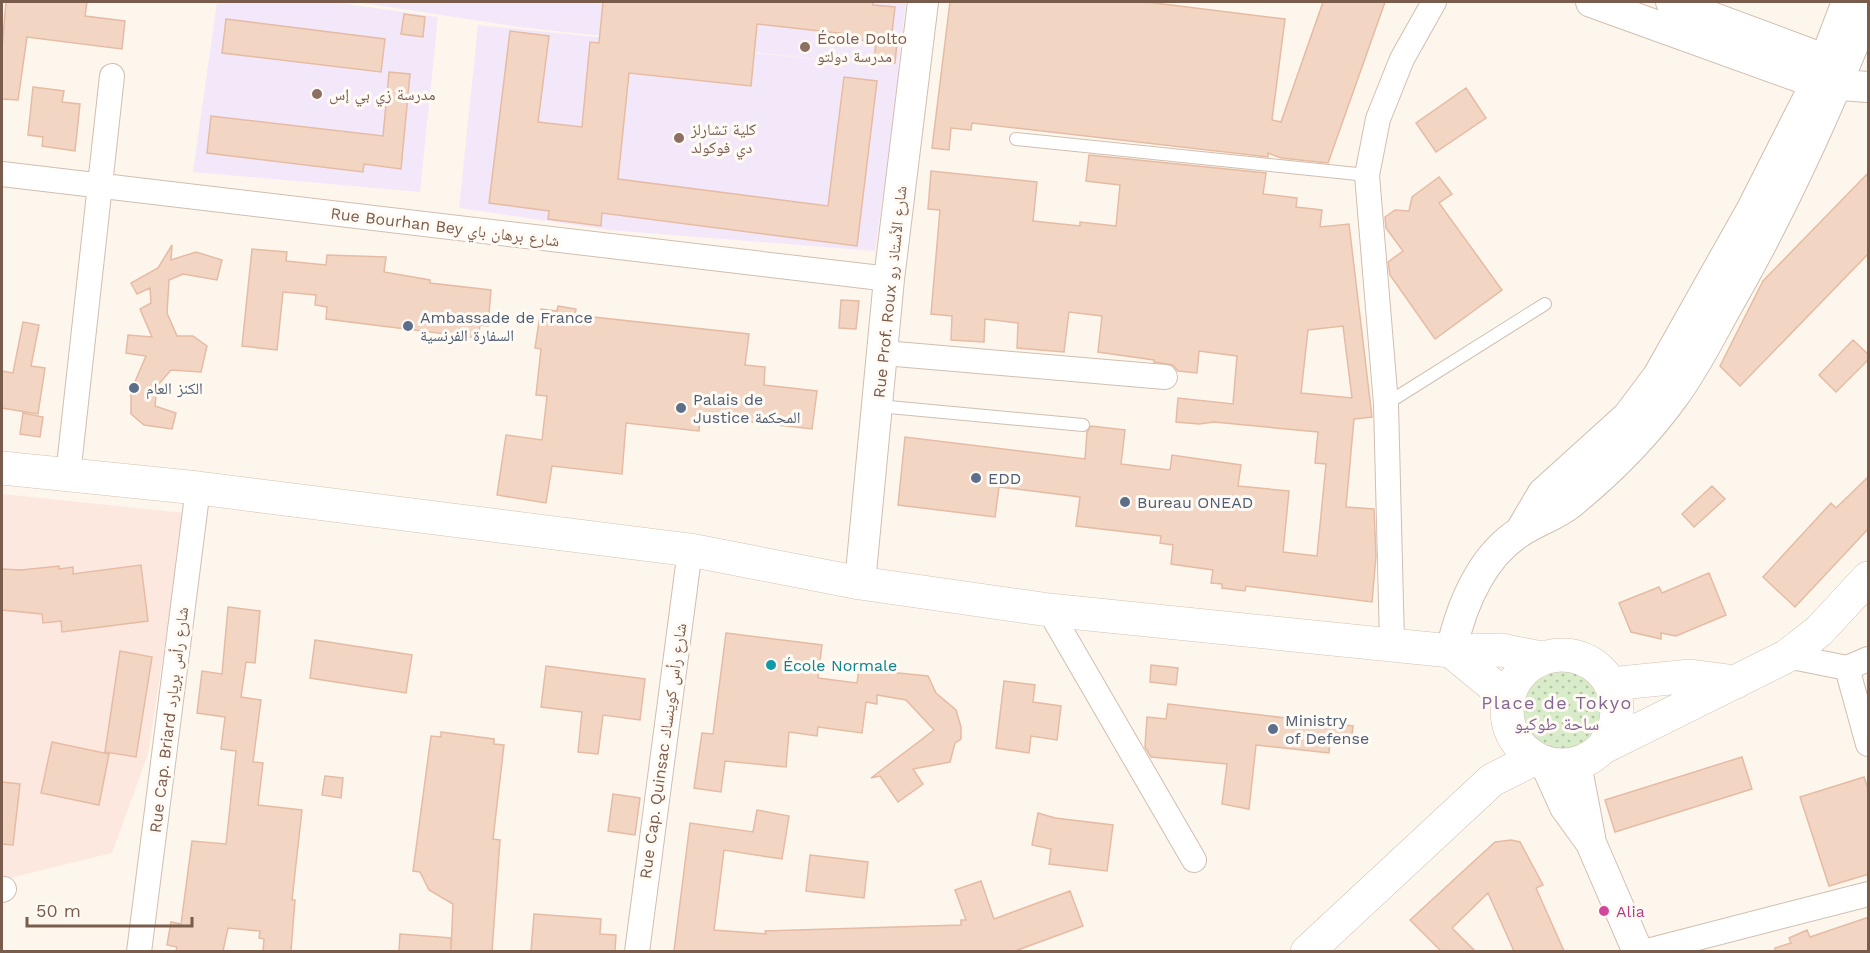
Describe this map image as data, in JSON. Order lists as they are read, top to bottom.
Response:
{
  "streets": {
    "street": [
      "Rue Bourhan Bey شارع برهان باي",
      "Rue Prof. Roux شارع الأستاذ رو",
      "Rue Cap. Briard شارع رأس بريارد",
      "Rue Cap. Quinsac شارع رأس كوينساك"
    ]
  },
  "crossings": [
    ["Rue Bourhan Bey شارع برهان باي", "Rue Prof. Roux شارع الأستاذ رو"]
  ],
  "districts": ["Place de Tokyo ساحة طوكيو"],
  "places": [
    "École Dolto مدرسة دولتو",
    "مدرسة زي بي إس",
    "كلية تشارلز دي فوكولد",
    "Ambassade de France السفارة الفرنسية",
    "الكنز العام",
    "Palais de Justice المحكمة",
    "EDD",
    "Bureau ONEAD",
    "École Normale",
    "Ministry of Defense",
    "Alia"
  ],
  "scale_bar": "50 m"
}
